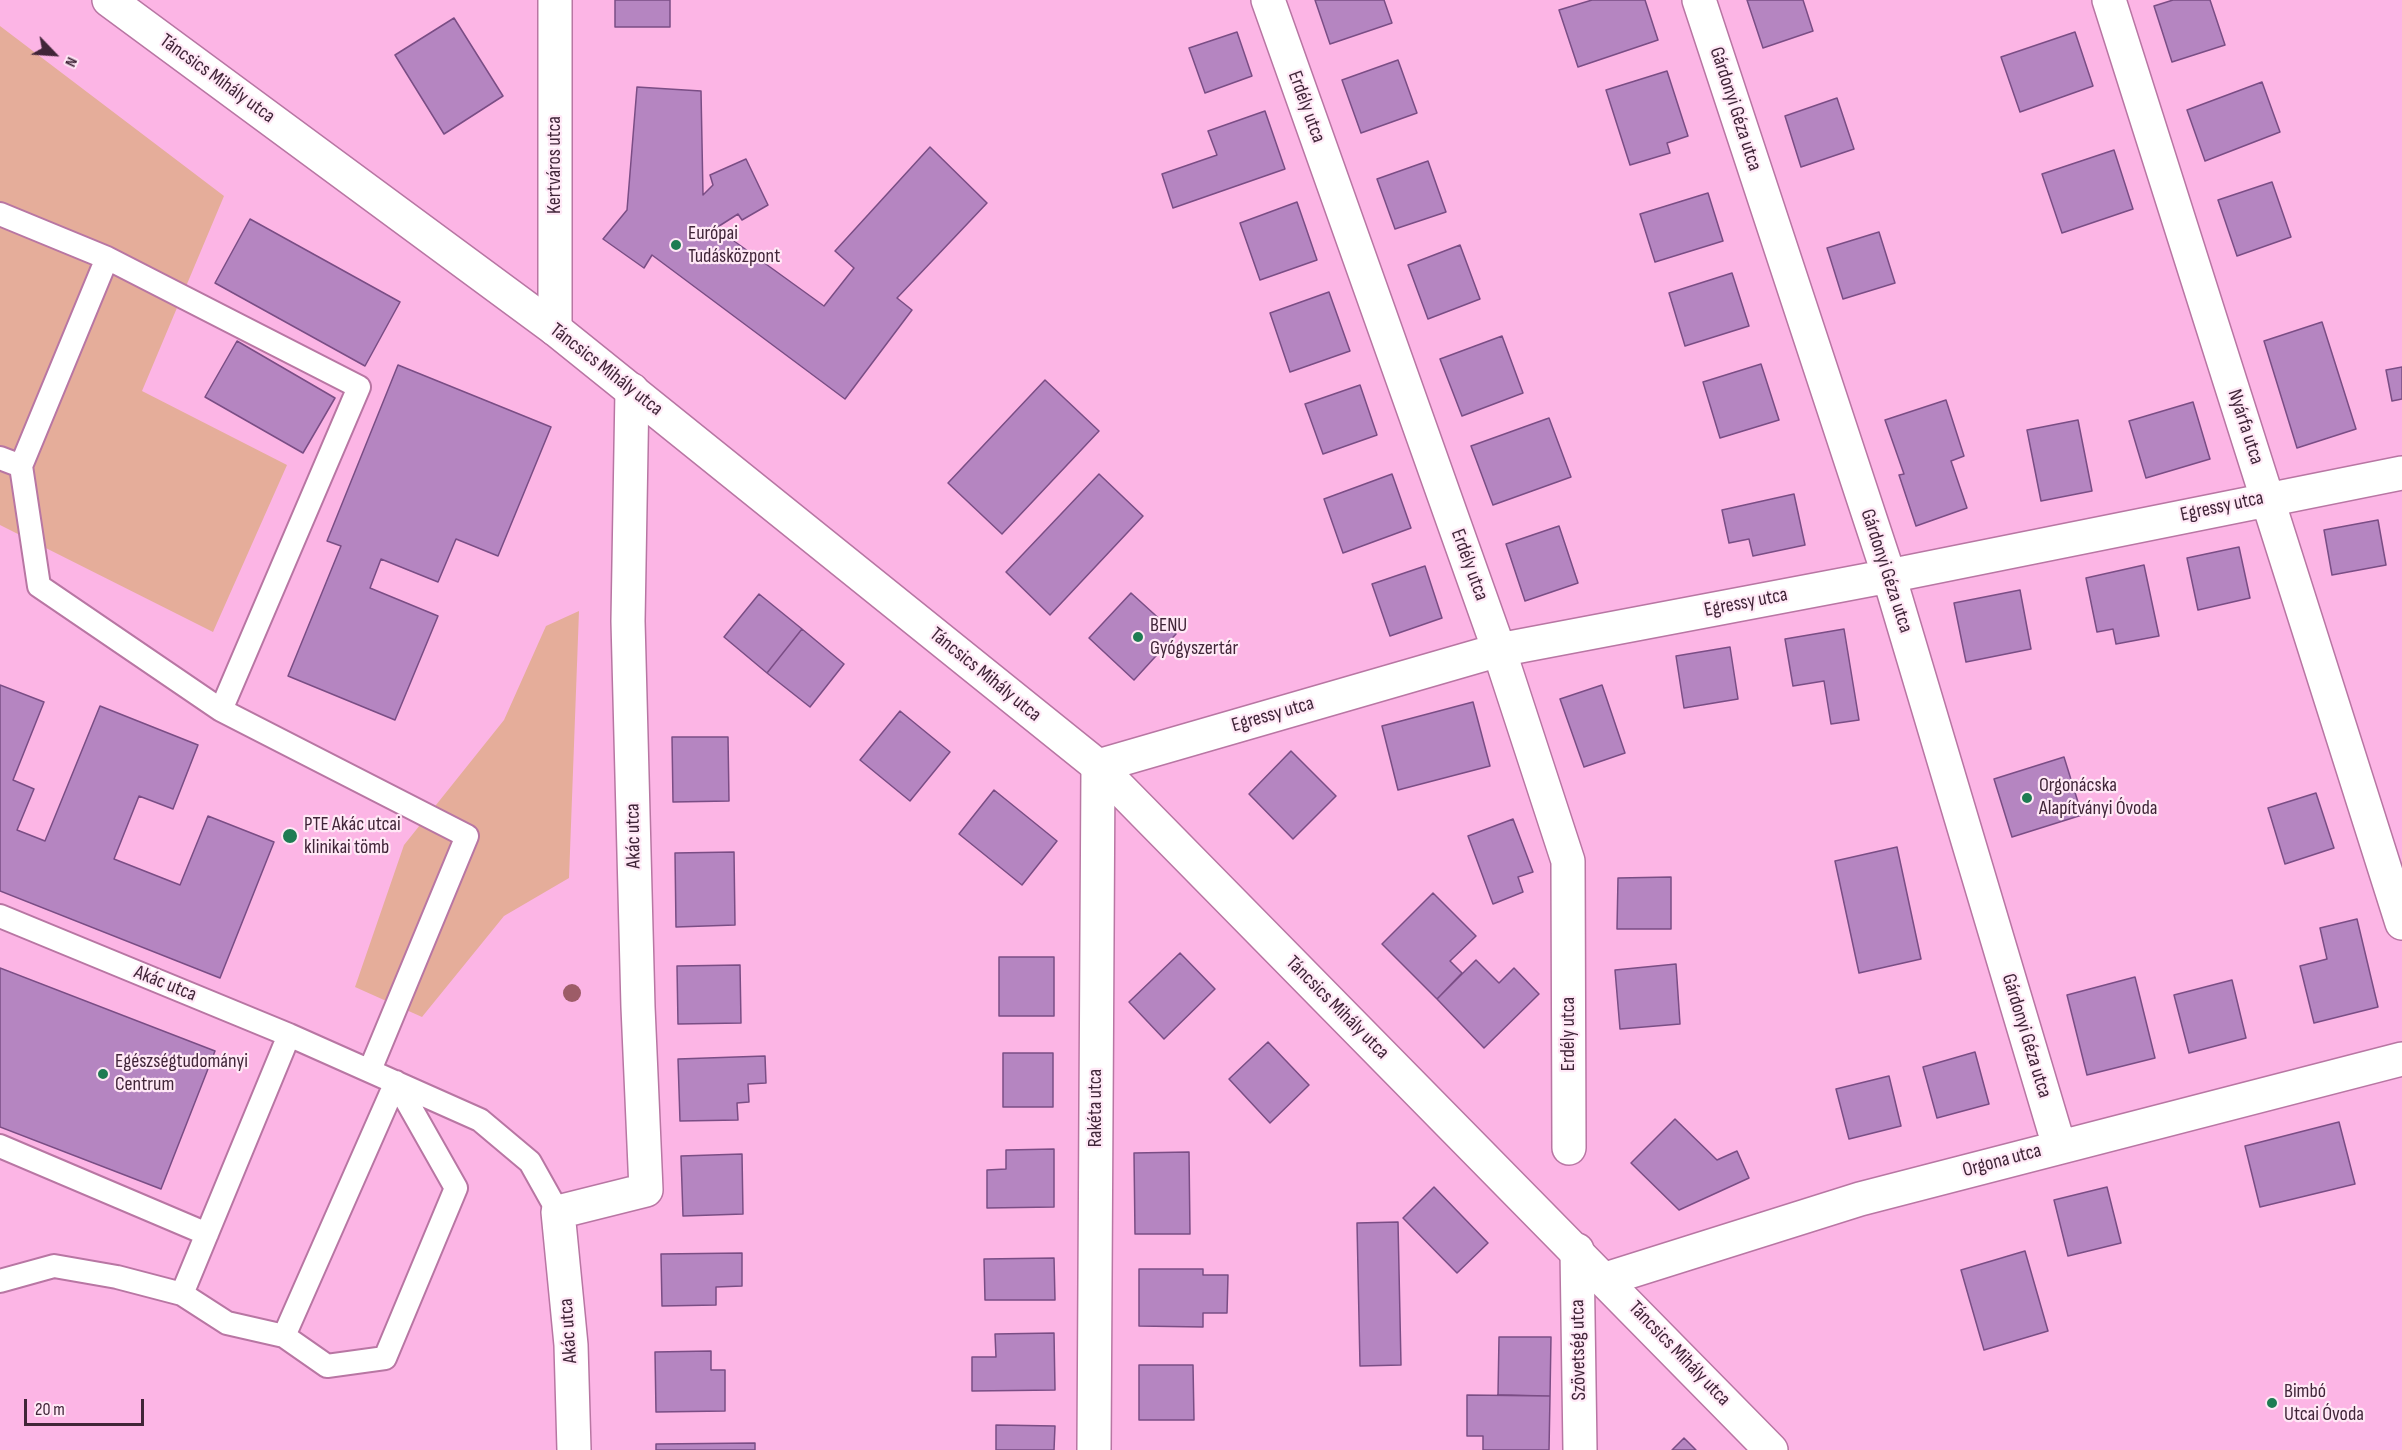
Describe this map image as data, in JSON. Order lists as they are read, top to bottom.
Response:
{
  "streets": {
    "street": [
      "Táncsics Mihály utca",
      "Erdély utca",
      "Gárdonyi Géza utca",
      "Kertváros utca",
      "Nyárfa utca",
      "Egressy utca",
      "Akác utca",
      "Rakéta utca",
      "Orgona utca",
      "Szövetség utca"
    ]
  },
  "crossings": [
    ["Táncsics Mihály utca", "Kertváros utca"],
    ["Táncsics Mihály utca", "Egressy utca"],
    ["Táncsics Mihály utca", "Akác utca"],
    ["Táncsics Mihály utca", "Rakéta utca"],
    ["Táncsics Mihály utca", "Orgona utca"],
    ["Táncsics Mihály utca", "Szövetség utca"],
    ["Erdély utca", "Egressy utca"],
    ["Gárdonyi Géza utca", "Egressy utca"],
    ["Gárdonyi Géza utca", "Orgona utca"],
    ["Nyárfa utca", "Egressy utca"],
    ["Egressy utca", "Rakéta utca"]
  ],
  "places": [
    "Európai Tudásközpont",
    "BENU Gyógyszertár",
    "Orgonácska Alapítványi Óvoda",
    "PTE Akác utcai klinikai tömb",
    "Egészségtudományi Centrum",
    "Bimbó Utcai Óvoda"
  ],
  "scale_bar": "20 m",
  "north": "bottom right"
}
